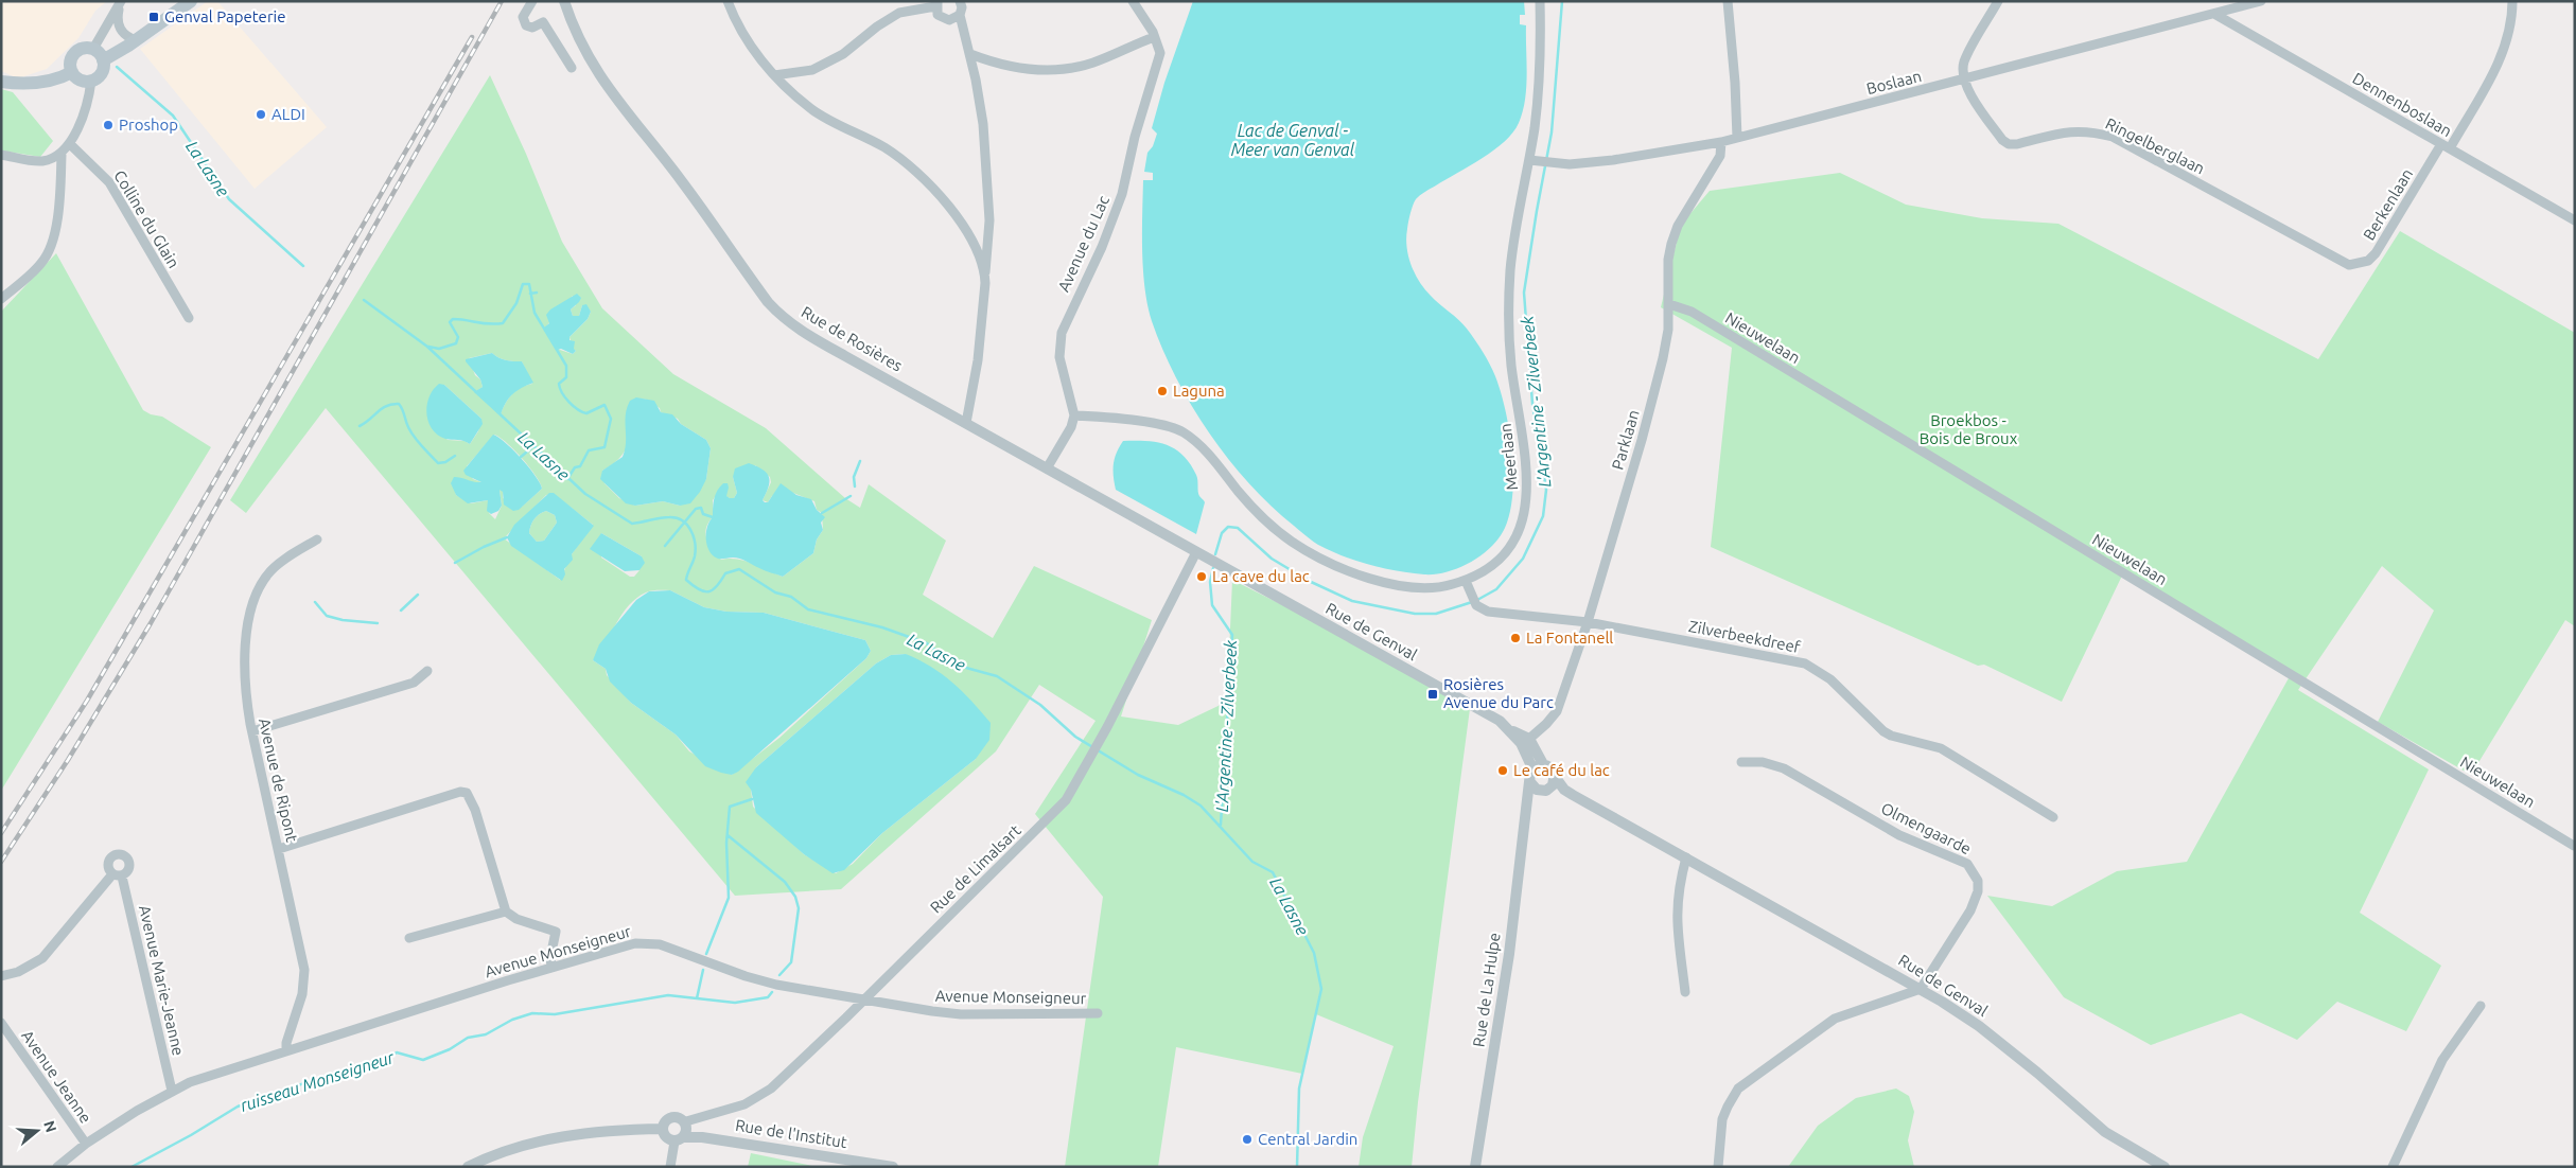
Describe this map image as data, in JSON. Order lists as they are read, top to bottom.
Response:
{
  "streets": {
    "street": [
      "Boslaan",
      "Dennenboslaan",
      "Ringelberglaan",
      "Berkenlaan",
      "Colline du Glain",
      "Avenue du Lac",
      "Nieuwelaan",
      "Rue de Rosières",
      "Parklaan",
      "Meerlaan",
      "Rue de Genval",
      "Zilverbeekdreef",
      "Avenue de Ripont",
      "Olmengaarde",
      "Rue de Limalsart",
      "Avenue Monseigneur",
      "Avenue Marie-Jeanne",
      "Rue de La Hulpe",
      "Avenue Jeanne",
      "Rue de l'Institut"
    ]
  },
  "crossings": [
    ["Boslaan", "Dennenboslaan"],
    ["Boslaan", "Ringelberglaan"],
    ["Boslaan", "Parklaan"],
    ["Boslaan", "Meerlaan"],
    ["Dennenboslaan", "Berkenlaan"],
    ["Ringelberglaan", "Berkenlaan"],
    ["Avenue du Lac", "Meerlaan"],
    ["Nieuwelaan", "Parklaan"],
    ["Rue de Rosières", "Rue de Genval"],
    ["Rue de Rosières", "Rue de Limalsart"],
    ["Parklaan", "Rue de Genval"],
    ["Parklaan", "Zilverbeekdreef"],
    ["Meerlaan", "Zilverbeekdreef"],
    ["Rue de Genval", "Olmengaarde"],
    ["Rue de Genval", "Rue de La Hulpe"],
    ["Avenue de Ripont", "Avenue Monseigneur"],
    ["Rue de Limalsart", "Avenue Monseigneur"],
    ["Rue de Limalsart", "Rue de l'Institut"],
    ["Avenue Monseigneur", "Avenue Marie-Jeanne"],
    ["Avenue Monseigneur", "Avenue Jeanne"]
  ],
  "water": [
    "Lac de Genval - Meer van Genval",
    "La Lasne",
    "L'Argentine - Zilverbeek",
    "ruisseau Monseigneur"
  ],
  "parks": ["Broekbos - Bois de Broux"],
  "places": {
    "transit": ["Genval Papeterie", "Rosières Avenue du Parc"],
    "other": [
      "ALDI",
      "Proshop",
      "Laguna",
      "La cave du lac",
      "La Fontanell",
      "Le café du lac",
      "Central Jardin"
    ]
  },
  "north": "right"
}
